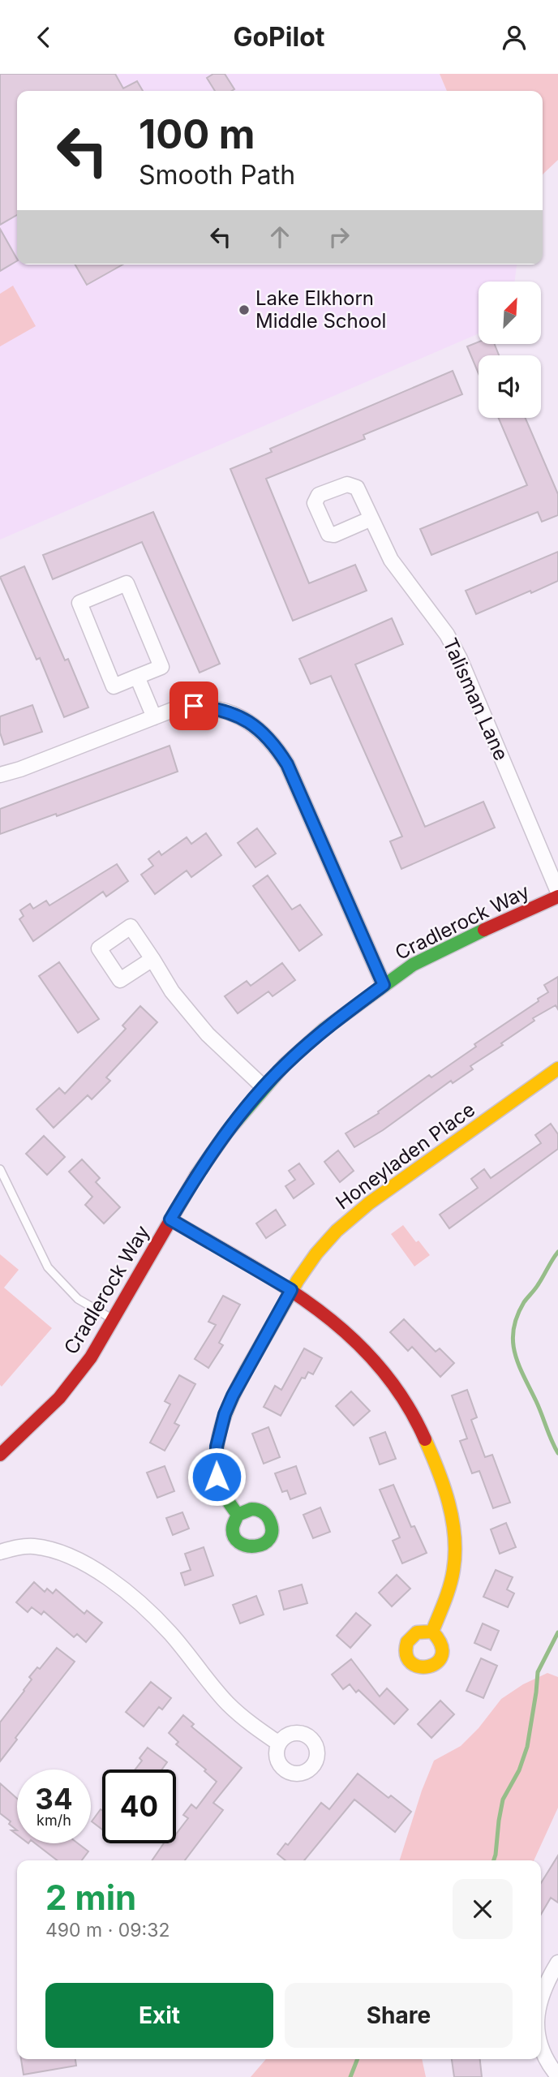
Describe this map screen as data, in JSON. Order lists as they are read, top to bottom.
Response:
{
  "streets": {
    "street": ["Talisman Lane", "Cradlerock Way", "Honeyladen Place"]
  },
  "places": ["Lake Elkhorn Middle School"],
  "north": "top right",
  "page": {
    "header": "GoPilot",
    "turn": ["100 m", "Smooth Path"],
    "speed": "34 km/h",
    "limit": "40",
    "heading": ["2 min", "490 m · 09:32"],
    "buttons": ["Exit", "Share"]
  }
}
